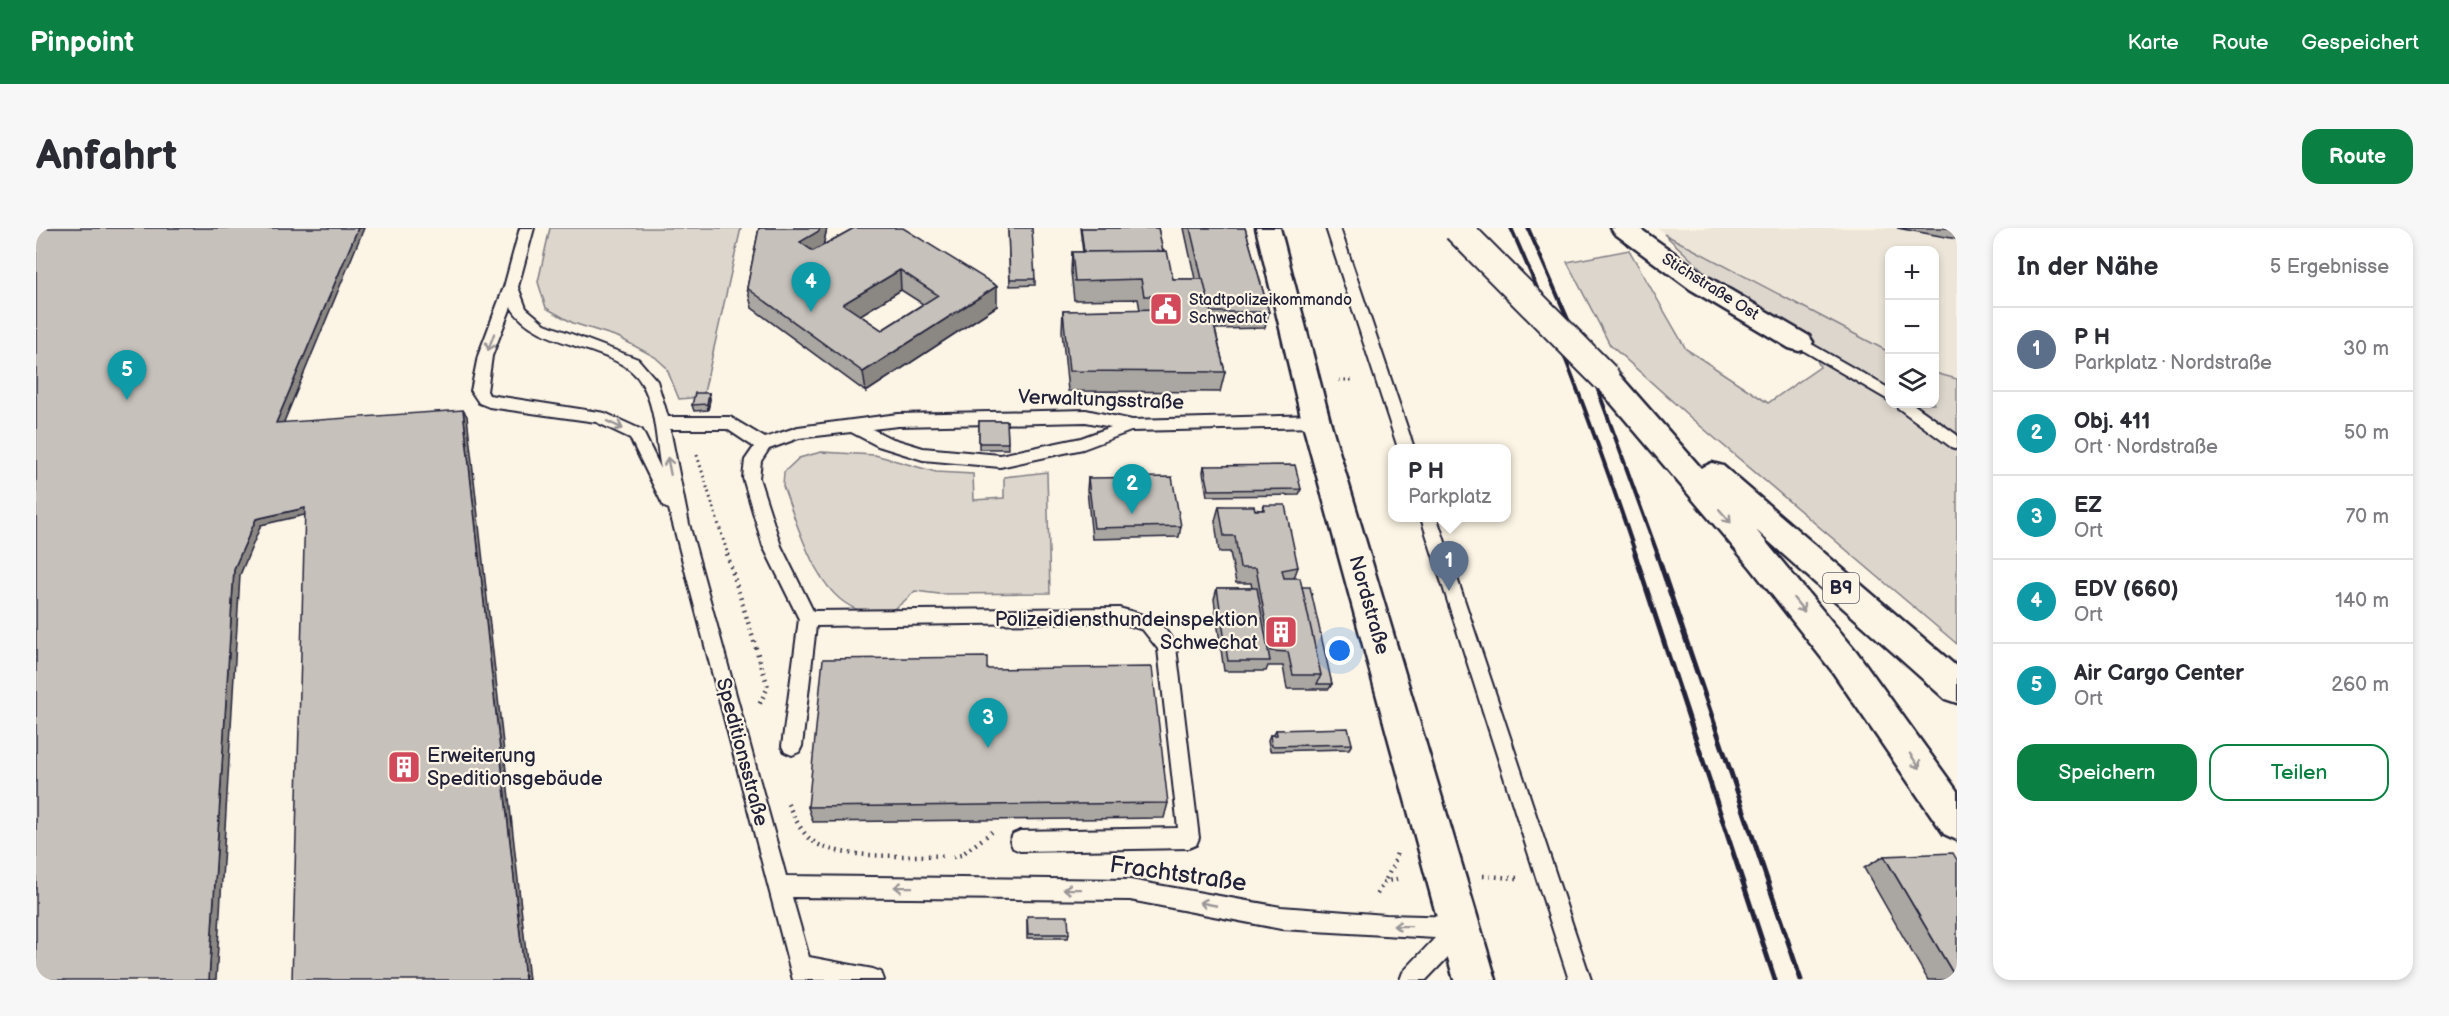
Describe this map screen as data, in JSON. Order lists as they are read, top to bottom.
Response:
{
  "streets": {
    "main road": ["Stichstraße Ost", "B9", "Nordstraße"],
    "lane": ["Verwaltungsstraße", "Speditionsstraße", "Frachtstraße"]
  },
  "crossings": [
    ["Verwaltungsstraße", "Nordstraße"],
    ["Nordstraße", "Frachtstraße"],
    ["Speditionsstraße", "Frachtstraße"]
  ],
  "one_way": ["Frachtstraße"],
  "places": {
    "public building": ["Stadtpolizeikommando Schwechat"],
    "building": ["Polizeidiensthundeinspektion Schwechat", "Erweiterung Speditionsgebäude"]
  },
  "page": {
    "header": "Pinpoint",
    "nav": ["Karte", "Route", "Gespeichert"],
    "buttons": [
      "Route",
      ["Speichern", "Teilen"]
    ],
    "title": "Anfahrt",
    "heading": ["In der Nähe", "5 Ergebnisse"],
    "map_buttons": ["+", "−"],
    "pins": [
      "4",
      "5",
      "2",
      "1",
      "3"
    ],
    "list": [
      {
        "mark": "1",
        "name": "P H",
        "note": "Parkplatz · Nordstraße",
        "value": "30 m"
      },
      {
        "mark": "2",
        "name": "Obj. 411",
        "note": "Ort · Nordstraße",
        "value": "50 m"
      },
      {
        "mark": "3",
        "name": "EZ",
        "note": "Ort",
        "value": "70 m"
      },
      {
        "mark": "4",
        "name": "EDV (660)",
        "note": "Ort",
        "value": "140 m"
      },
      {
        "mark": "5",
        "name": "Air Cargo Center",
        "note": "Ort",
        "value": "260 m"
      }
    ],
    "popup": ["P H", "Parkplatz"]
  }
}
